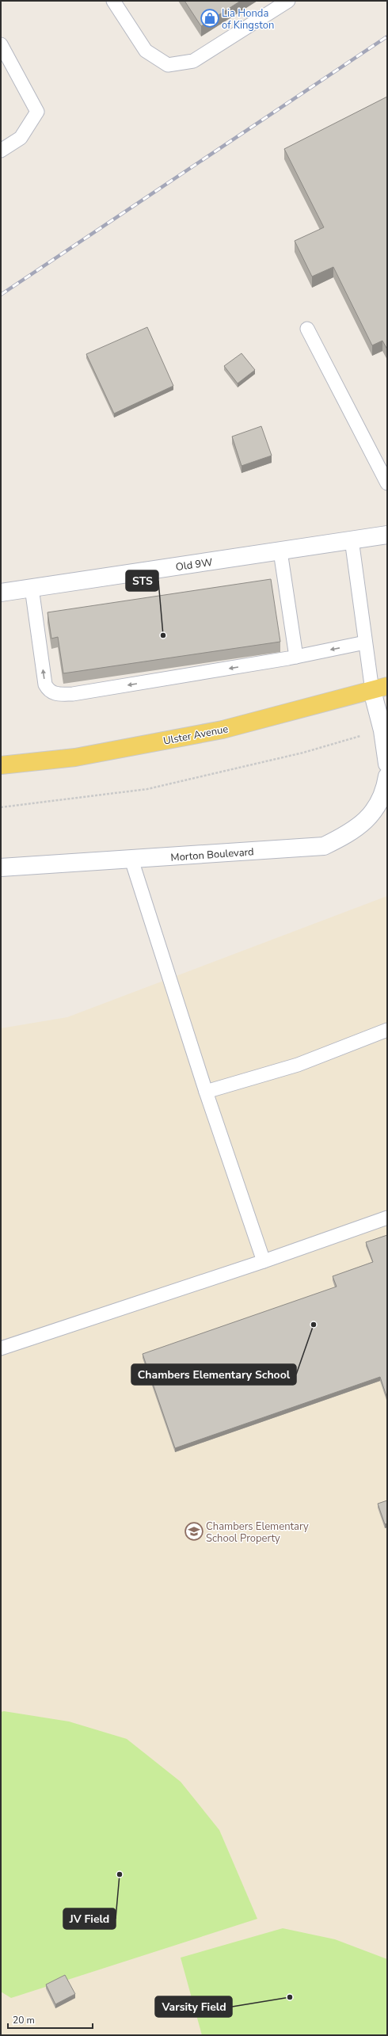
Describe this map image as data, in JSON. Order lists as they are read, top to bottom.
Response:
{
  "streets": {
    "main road": ["Ulster Avenue"],
    "street": ["Old 9W", "Morton Boulevard"]
  },
  "places": {
    "shop": ["Lia Honda of Kingston"],
    "other": [
      "STS",
      "Chambers Elementary School",
      "JV Field",
      "Varsity Field"
    ],
    "school or university": ["Chambers Elementary School Property"]
  },
  "scale_bar": "20 m"
}
